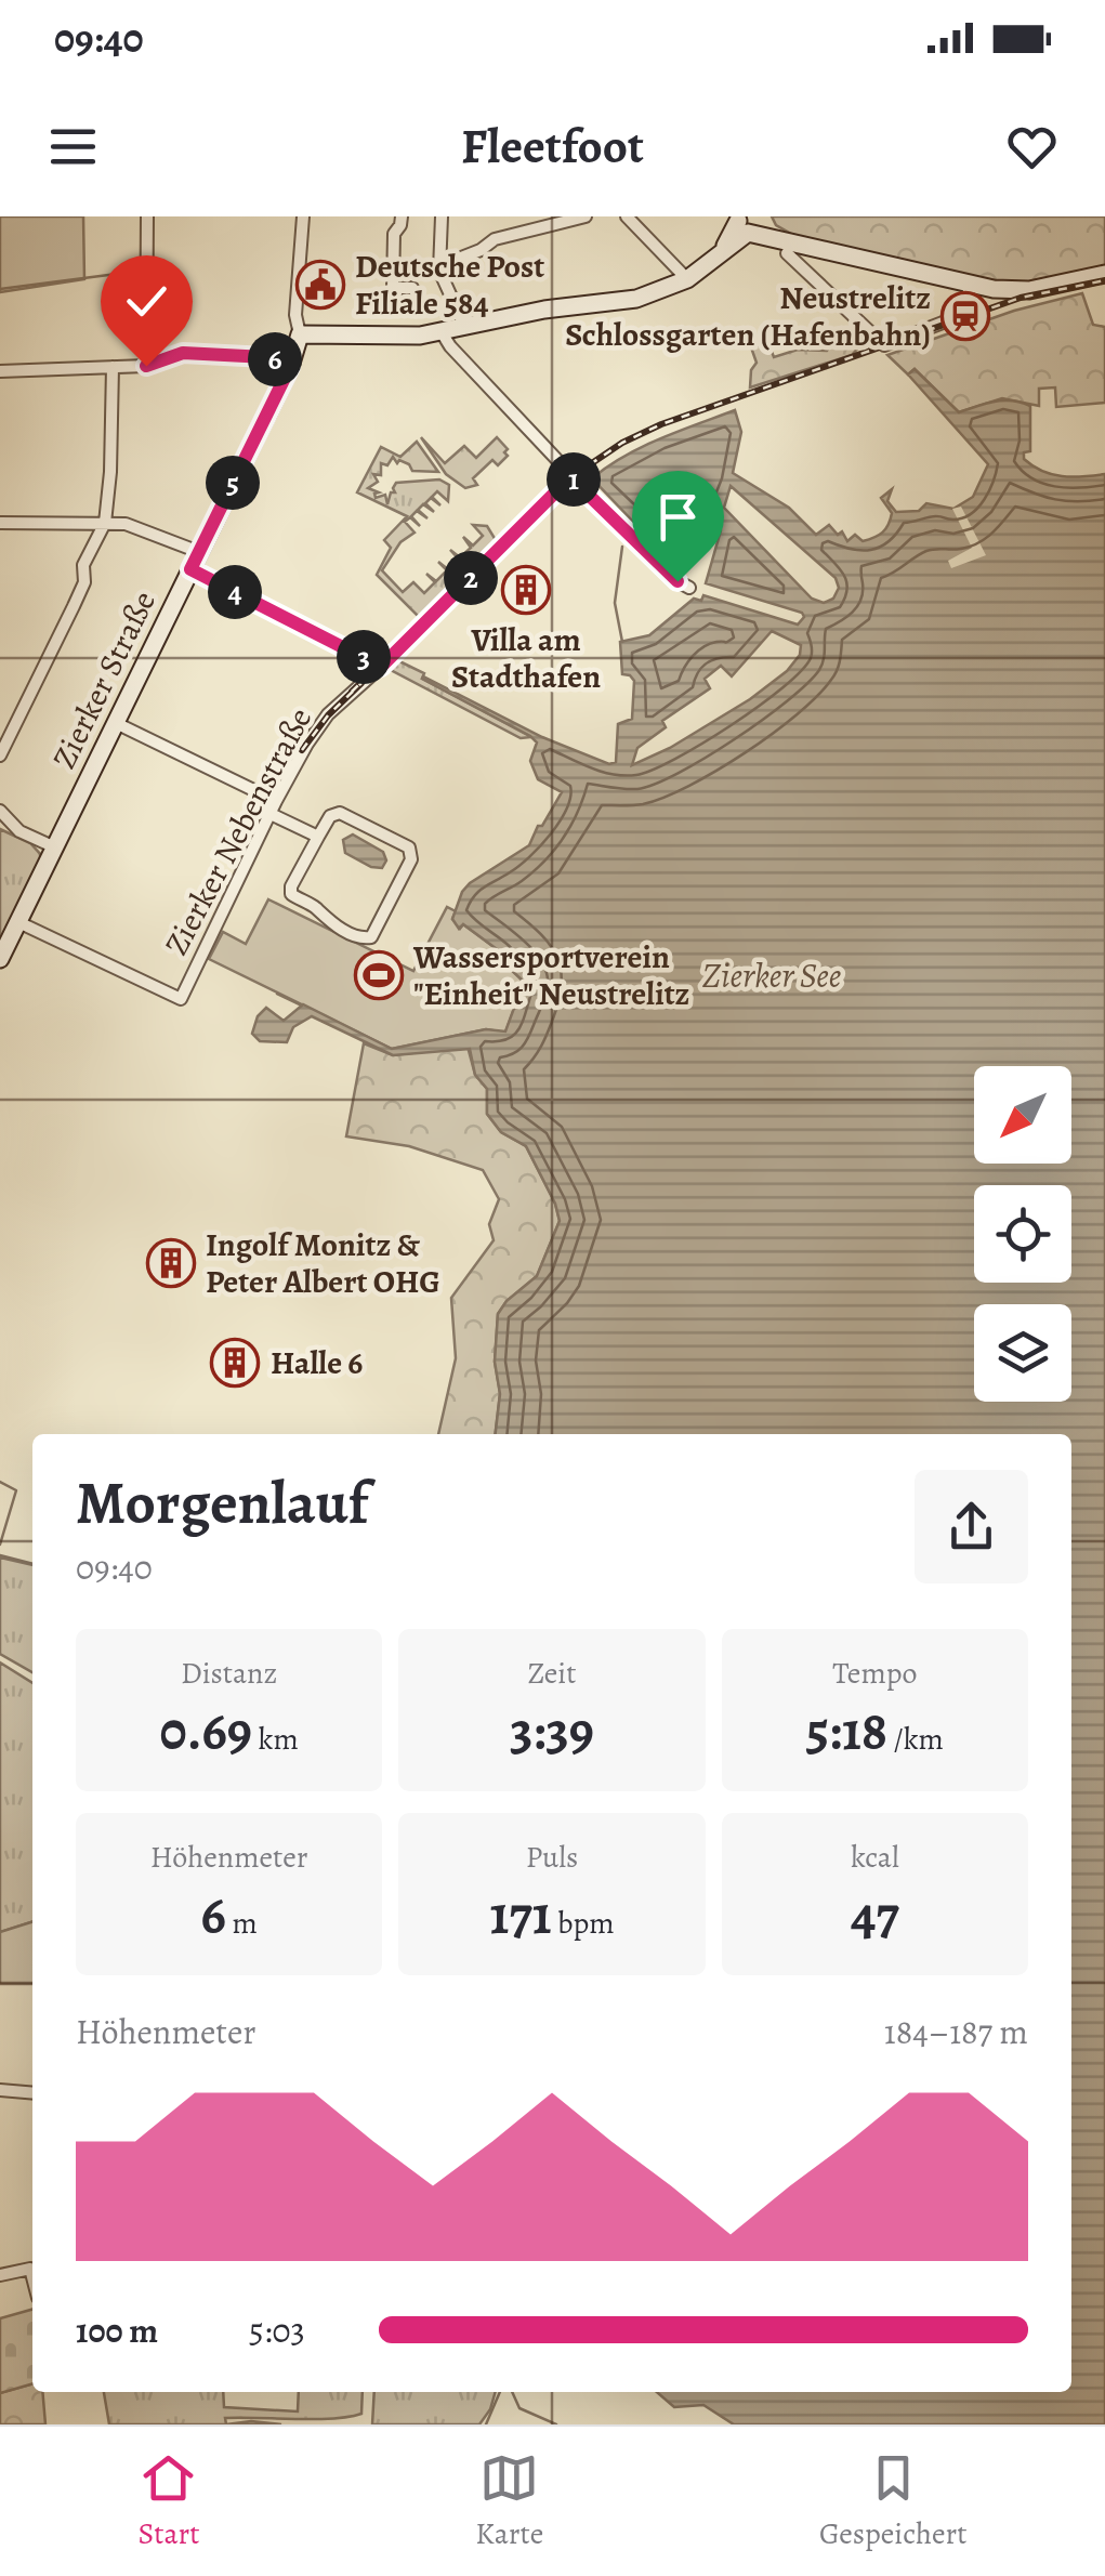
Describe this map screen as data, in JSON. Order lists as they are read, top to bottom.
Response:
{
  "streets": {
    "main road": ["Zierker Straße"],
    "street": ["Zierker Nebenstraße"]
  },
  "crossings": [
    ["Zierker Straße", "Zierker Nebenstraße"]
  ],
  "water": ["Zierker See"],
  "places": {
    "public building": ["Deutsche Post Filiale 584"],
    "station": ["Neustrelitz Schlossgarten (Hafenbahn)"],
    "building": ["Villa am Stadthafen", "Ingolf Monitz & Peter Albert OHG", "Halle 6"],
    "sports": ["Wassersportverein \"Einheit\" Neustrelitz"]
  },
  "north": "bottom left",
  "page": {
    "status": "09:40",
    "header": "Fleetfoot",
    "pins": [
      "6",
      "1",
      "5",
      "2",
      "4",
      "3"
    ],
    "heading": ["Morgenlauf", "09:40"],
    "stats": [
      ["Distanz", "0.69 km"],
      ["Zeit", "3:39"],
      ["Tempo", "5:18 /km"],
      ["Höhenmeter", "6 m"],
      ["Puls", "171 bpm"],
      ["kcal", "47"]
    ],
    "chart": ["Höhenmeter", "184–187 m"],
    "list": [
      {
        "name": "100 m",
        "note": "5:03"
      }
    ],
    "tabs": ["Start", "Karte", "Gespeichert"]
  }
}
